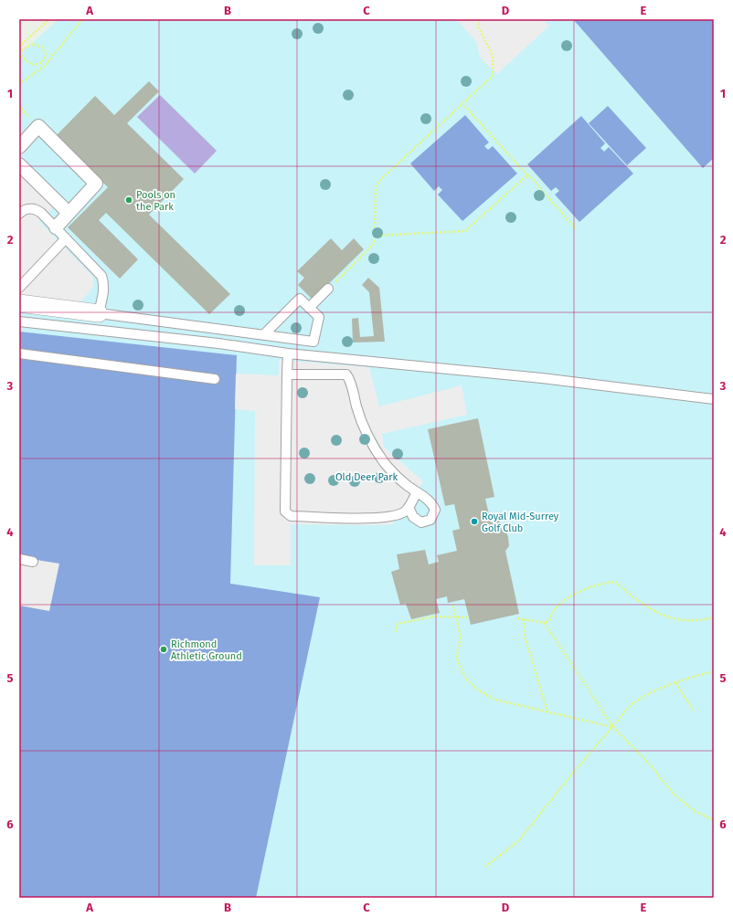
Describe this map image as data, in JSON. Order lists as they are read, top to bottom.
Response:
{
  "parks": ["Old Deer Park"],
  "places": ["Pools on the Park", "Royal Mid-Surrey Golf Club", "Richmond Athletic Ground"],
  "grid": {
    "columns": [
      "A",
      "B",
      "C",
      "D",
      "E"
    ],
    "rows": [
      "1",
      "2",
      "3",
      "4",
      "5",
      "6"
    ]
  }
}
